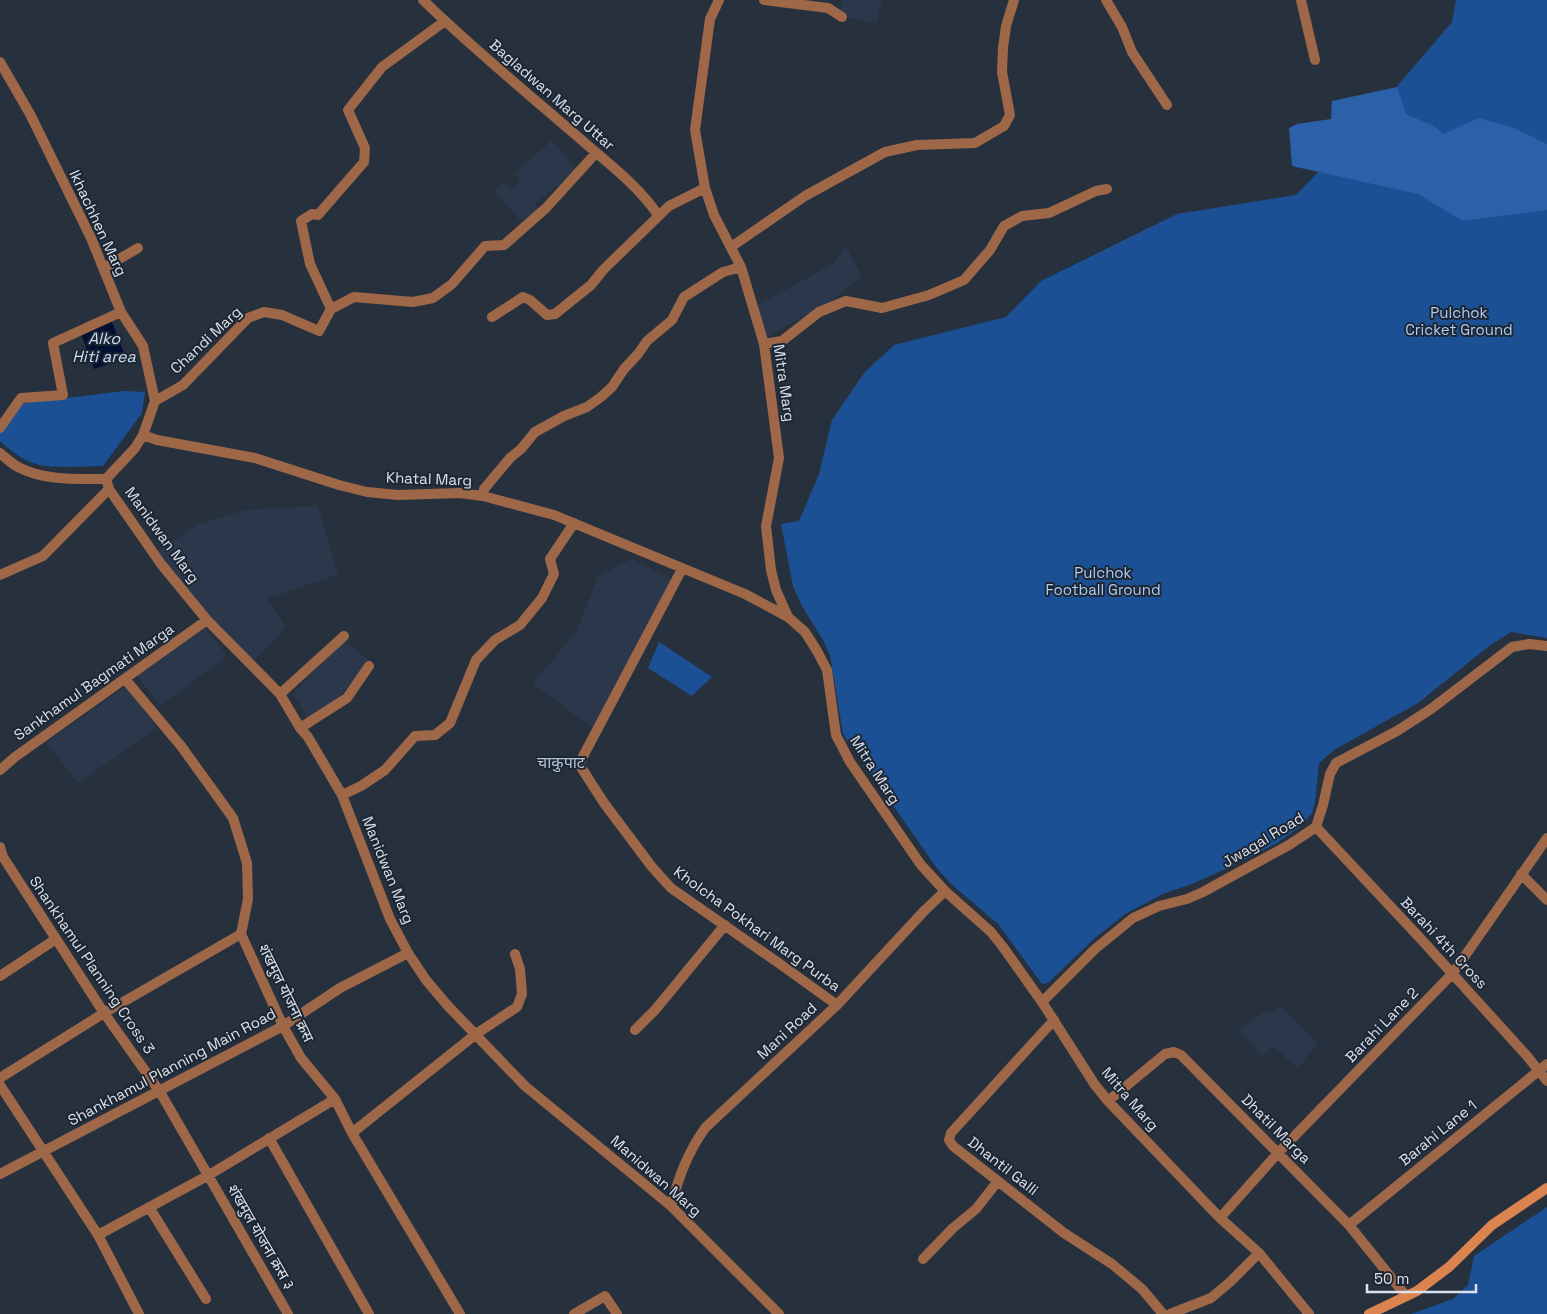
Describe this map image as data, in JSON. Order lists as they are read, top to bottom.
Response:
{
  "streets": {
    "street": [
      "Bagladwan Marg Uttar",
      "Ikhachhen Marg",
      "Chandi Marg",
      "Mitra Marg",
      "Khatal Marg",
      "Manidwan Marg",
      "Sankhamul Bagmati Marga",
      "Jwagal Road",
      "Kholcha Pokhari Marg Purba",
      "Barahi 4th Cross",
      "Shankhamul Planning Cross 3",
      "शंखमुल योजना क्रस",
      "Barahi Lane 2",
      "Mani Road",
      "Shankhamul Planning Main Road",
      "Dhatil Marga",
      "Barahi Lane 1",
      "Dhantil Galli",
      "शंखमुल योजना क्रस ३"
    ]
  },
  "crossings": [
    ["Ikhachhen Marg", "Chandi Marg"],
    ["Mitra Marg", "Khatal Marg"],
    ["Mitra Marg", "Jwagal Road"],
    ["Mitra Marg", "Barahi Lane 2"],
    ["Mitra Marg", "Mani Road"],
    ["Mitra Marg", "Dhatil Marga"],
    ["Mitra Marg", "Dhantil Galli"],
    ["Khatal Marg", "Kholcha Pokhari Marg Purba"],
    ["Manidwan Marg", "Sankhamul Bagmati Marga"],
    ["Manidwan Marg", "Mani Road"],
    ["Manidwan Marg", "Shankhamul Planning Main Road"],
    ["Sankhamul Bagmati Marga", "शंखमुल योजना क्रस"],
    ["Jwagal Road", "Barahi 4th Cross"],
    ["Kholcha Pokhari Marg Purba", "Mani Road"],
    ["Barahi 4th Cross", "Barahi Lane 2"],
    ["Barahi 4th Cross", "Barahi Lane 1"],
    ["Shankhamul Planning Cross 3", "Shankhamul Planning Main Road"],
    ["Shankhamul Planning Cross 3", "शंखमुल योजना क्रस ३"],
    ["शंखमुल योजना क्रस", "Shankhamul Planning Main Road"],
    ["Barahi Lane 2", "Dhatil Marga"],
    ["Dhatil Marga", "Barahi Lane 1"]
  ],
  "districts": ["चाकुपाट"],
  "water": ["Alko Hiti area"],
  "parks": ["Pulchok Cricket Ground", "Pulchok Football Ground"],
  "scale_bar": "50 m"
}
